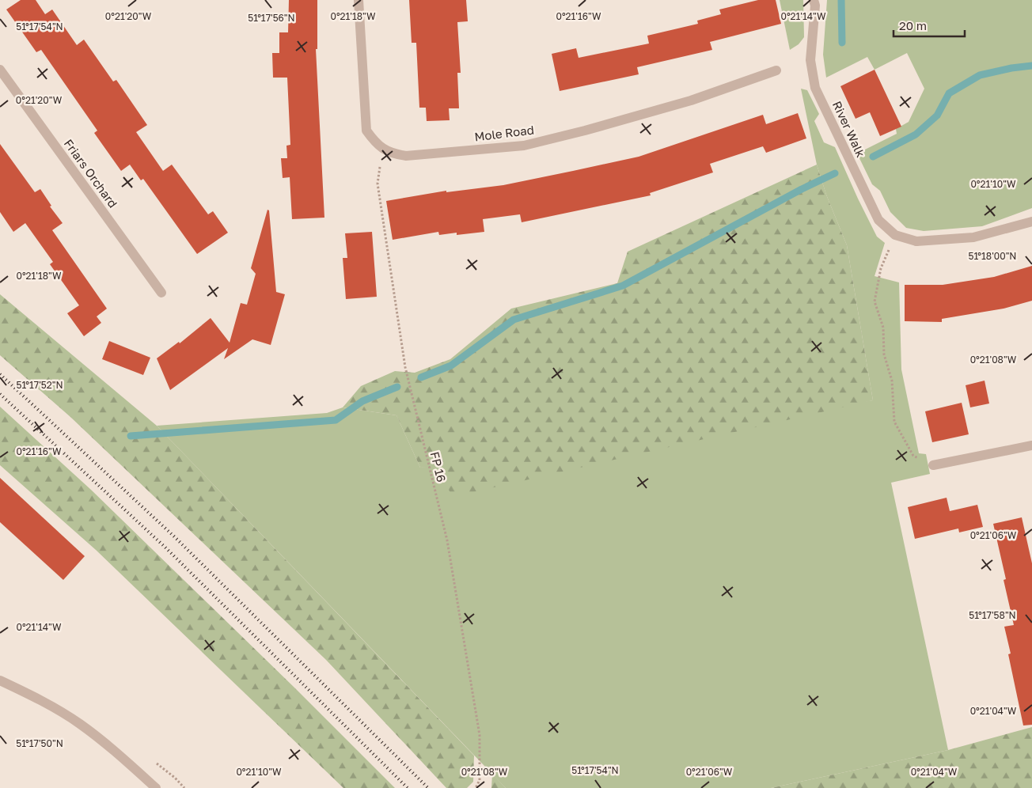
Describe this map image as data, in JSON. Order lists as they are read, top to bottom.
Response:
{
  "streets": {
    "street": ["River Walk", "Mole Road", "Friars Orchard"],
    "path": ["FP 16"]
  },
  "crossings": [
    ["Mole Road", "FP 16"]
  ],
  "scale_bar": "20 m",
  "coordinates": [
    "0°21'20\"W",
    "0°21'18\"W",
    "0°21'16\"W",
    "0°21'14\"W",
    "51°17'56\"N",
    "51°17'54\"N",
    "0°21'10\"W",
    "51°18'00\"N",
    "0°21'08\"W",
    "51°17'52\"N",
    "0°21'06\"W",
    "51°17'58\"N",
    "0°21'04\"W",
    "51°17'50\"N"
  ]
}
